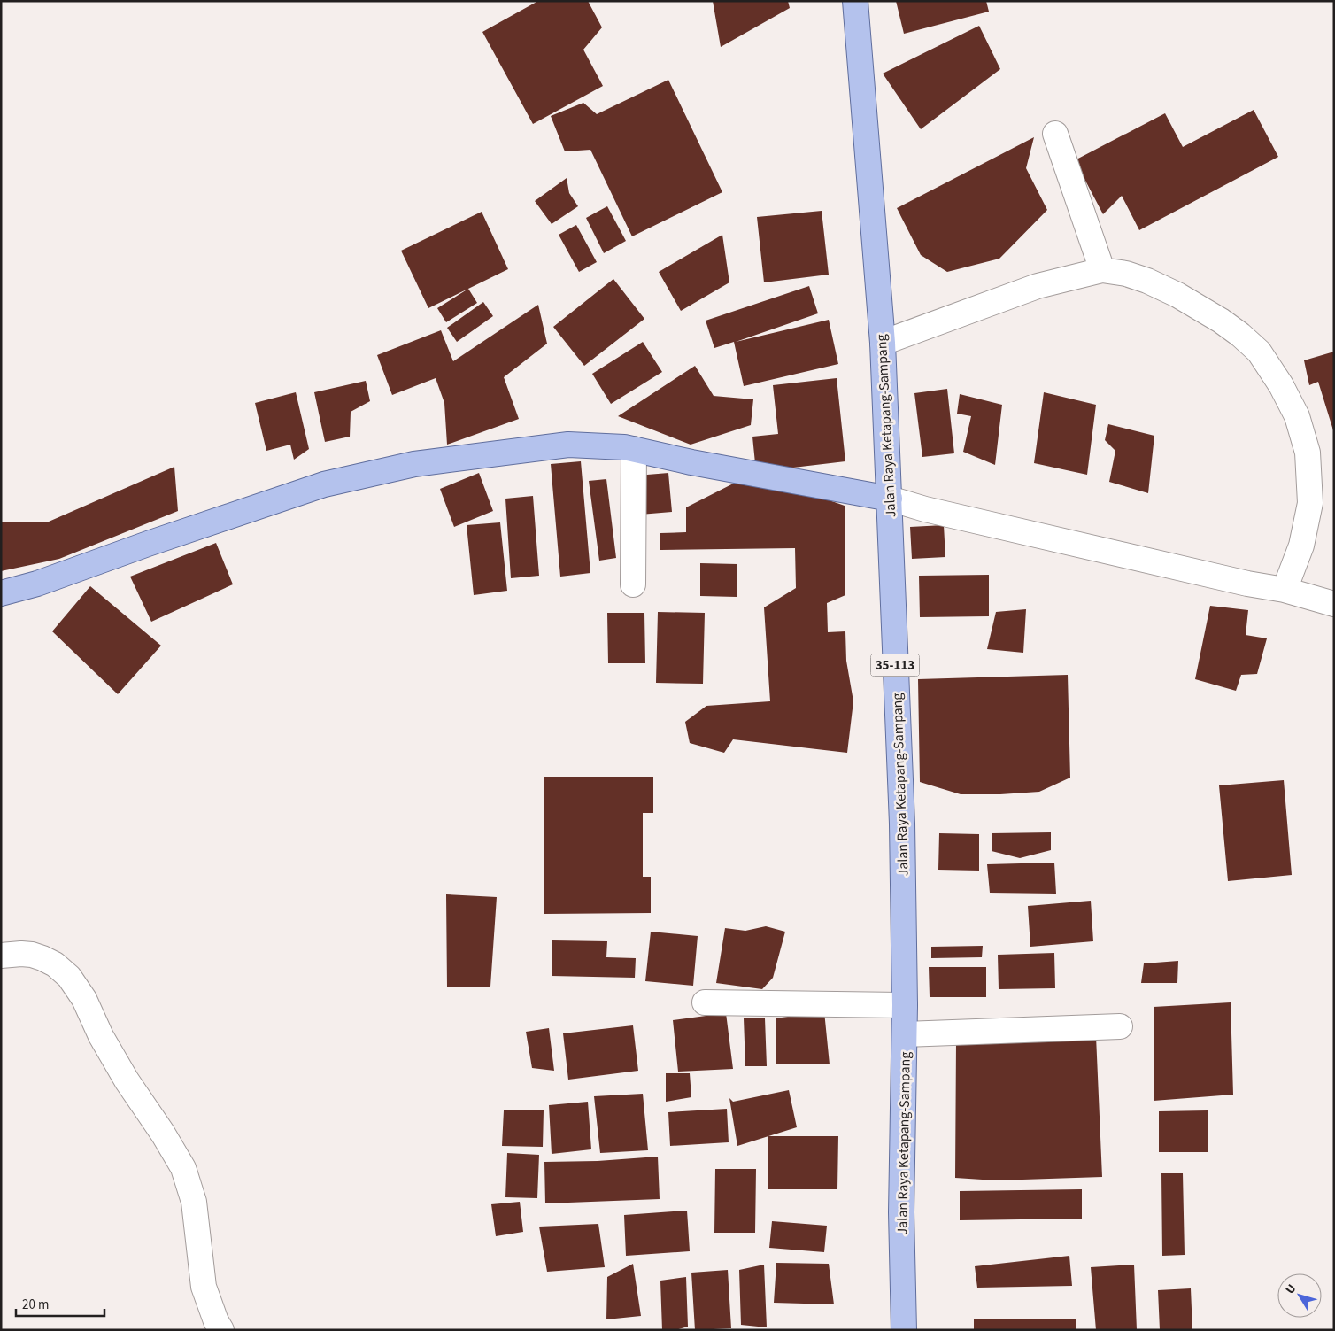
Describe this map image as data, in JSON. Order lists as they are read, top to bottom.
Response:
{
  "streets": {
    "main road": ["Jalan Raya Ketapang-Sampang", "35-113"]
  },
  "scale_bar": "20 m",
  "north": "top left"
}
